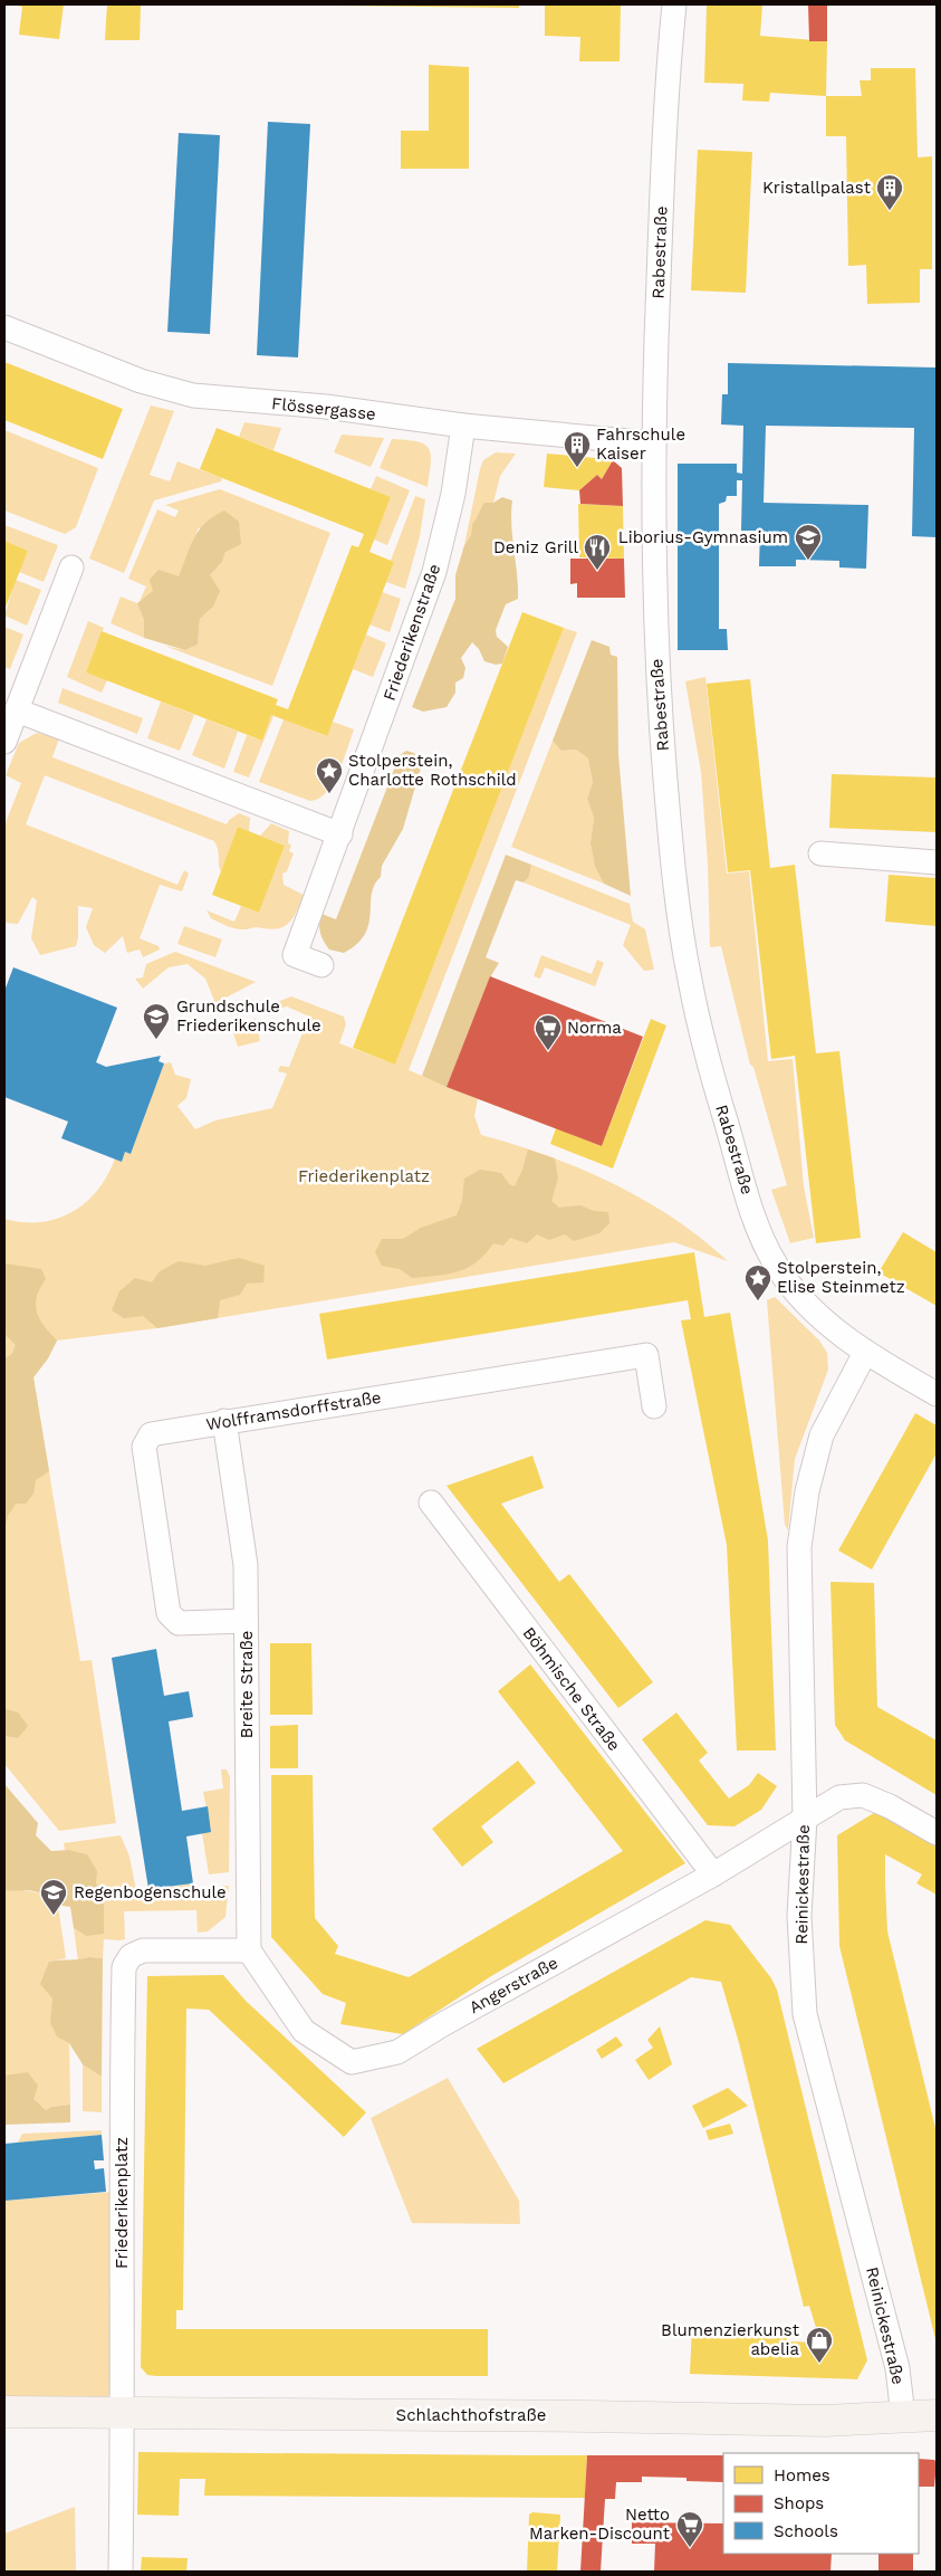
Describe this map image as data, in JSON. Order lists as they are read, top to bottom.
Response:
{
  "streets": {
    "main road": ["Schlachthofstraße"],
    "street": [
      "Rabestraße",
      "Flössergasse",
      "Friederikenstraße",
      "Wolfframsdorffstraße",
      "Breite Straße",
      "Böhmische Straße",
      "Reinickestraße",
      "Angerstraße",
      "Friederikenplatz"
    ]
  },
  "crossings": [
    ["Rabestraße", "Flössergasse"],
    ["Rabestraße", "Reinickestraße"],
    ["Flössergasse", "Friederikenstraße"],
    ["Wolfframsdorffstraße", "Breite Straße"],
    ["Breite Straße", "Angerstraße"],
    ["Breite Straße", "Friederikenplatz"],
    ["Böhmische Straße", "Angerstraße"],
    ["Reinickestraße", "Angerstraße"],
    ["Reinickestraße", "Schlachthofstraße"],
    ["Angerstraße", "Friederikenplatz"],
    ["Friederikenplatz", "Schlachthofstraße"]
  ],
  "parks": ["Friederikenplatz"],
  "places": {
    "building": ["Kristallpalast", "Fahrschule Kaiser"],
    "school or university": ["Liborius-Gymnasium", "Grundschule Friederikenschule", "Regenbogenschule"],
    "restaurant": ["Deniz Grill"],
    "place": ["Stolperstein, Charlotte Rothschild", "Stolperstein, Elise Steinmetz"],
    "supermarket": ["Norma", "Netto Marken-Discount"],
    "shop": ["Blumenzierkunst abelia"]
  },
  "legend": ["Homes", "Shops", "Schools"]
}
